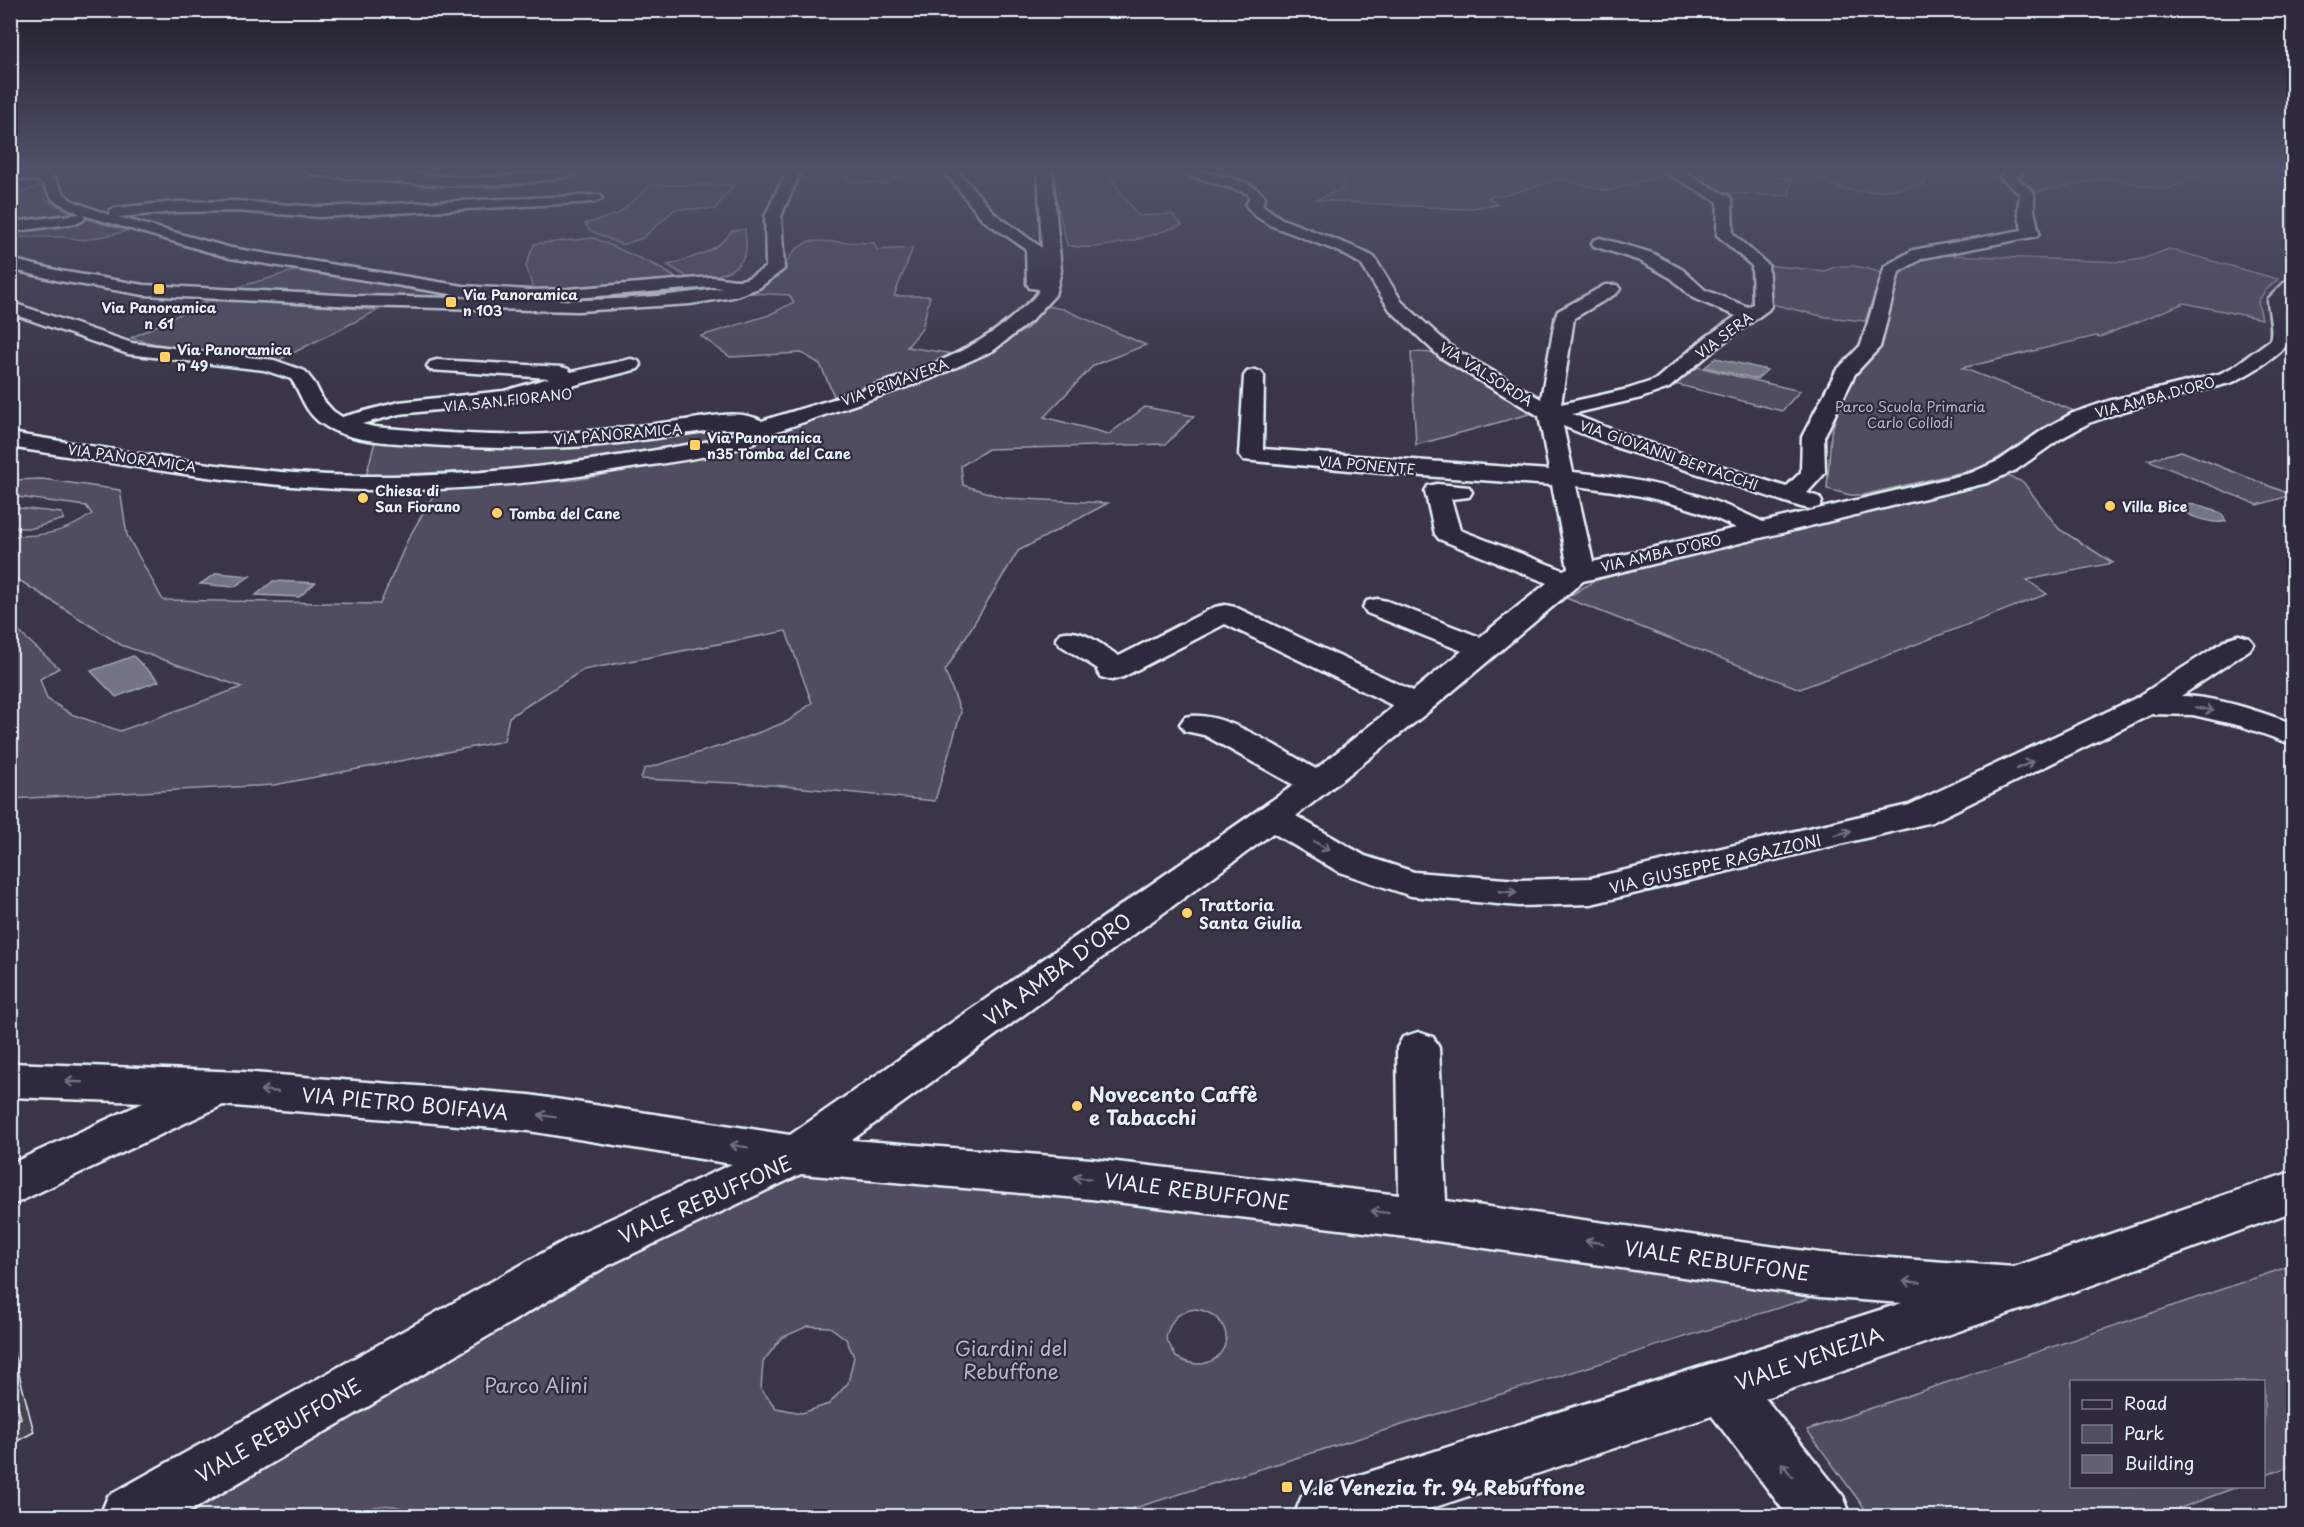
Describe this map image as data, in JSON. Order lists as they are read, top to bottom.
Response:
{
  "streets": {
    "street": [
      "VIA SERA",
      "VIA VALSORDA",
      "VIA PRIMAVERA",
      "VIA AMBA D'ORO",
      "VIA SAN FIORANO",
      "VIA PANORAMICA",
      "VIA GIOVANNI BERTACCHI",
      "VIA PONENTE",
      "VIA GIUSEPPE RAGAZZONI",
      "VIA PIETRO BOIFAVA",
      "VIALE REBUFFONE",
      "VIALE VENEZIA"
    ]
  },
  "crossings": [
    ["VIA SERA", "VIA VALSORDA"],
    ["VIA SERA", "VIA GIOVANNI BERTACCHI"],
    ["VIA VALSORDA", "VIA AMBA D'ORO"],
    ["VIA VALSORDA", "VIA GIOVANNI BERTACCHI"],
    ["VIA VALSORDA", "VIA PONENTE"],
    ["VIA PRIMAVERA", "VIA PANORAMICA"],
    ["VIA AMBA D'ORO", "VIA GIOVANNI BERTACCHI"],
    ["VIA AMBA D'ORO", "VIA PONENTE"],
    ["VIA AMBA D'ORO", "VIA GIUSEPPE RAGAZZONI"],
    ["VIA AMBA D'ORO", "VIA PIETRO BOIFAVA"],
    ["VIA AMBA D'ORO", "VIALE REBUFFONE"],
    ["VIA SAN FIORANO", "VIA PANORAMICA"],
    ["VIA PIETRO BOIFAVA", "VIALE REBUFFONE"],
    ["VIALE REBUFFONE", "VIALE VENEZIA"]
  ],
  "one_way": ["VIA GIUSEPPE RAGAZZONI", "VIA PIETRO BOIFAVA", "VIALE REBUFFONE"],
  "parks": ["Parco Scuola Primaria Carlo Collodi", "Giardini del Rebuffone", "Parco Alini"],
  "places": {
    "transit": [
      "Via Panoramica n 61",
      "Via Panoramica n 103",
      "Via Panoramica n 49",
      "Via Panoramica n35 Tomba del Cane",
      "V.le Venezia fr. 94 Rebuffone"
    ],
    "other": [
      "Chiesa di San Fiorano",
      "Villa Bice",
      "Tomba del Cane",
      "Trattoria Santa Giulia",
      "Novecento Caffè e Tabacchi"
    ]
  },
  "legend": ["Road", "Park", "Building"]
}
